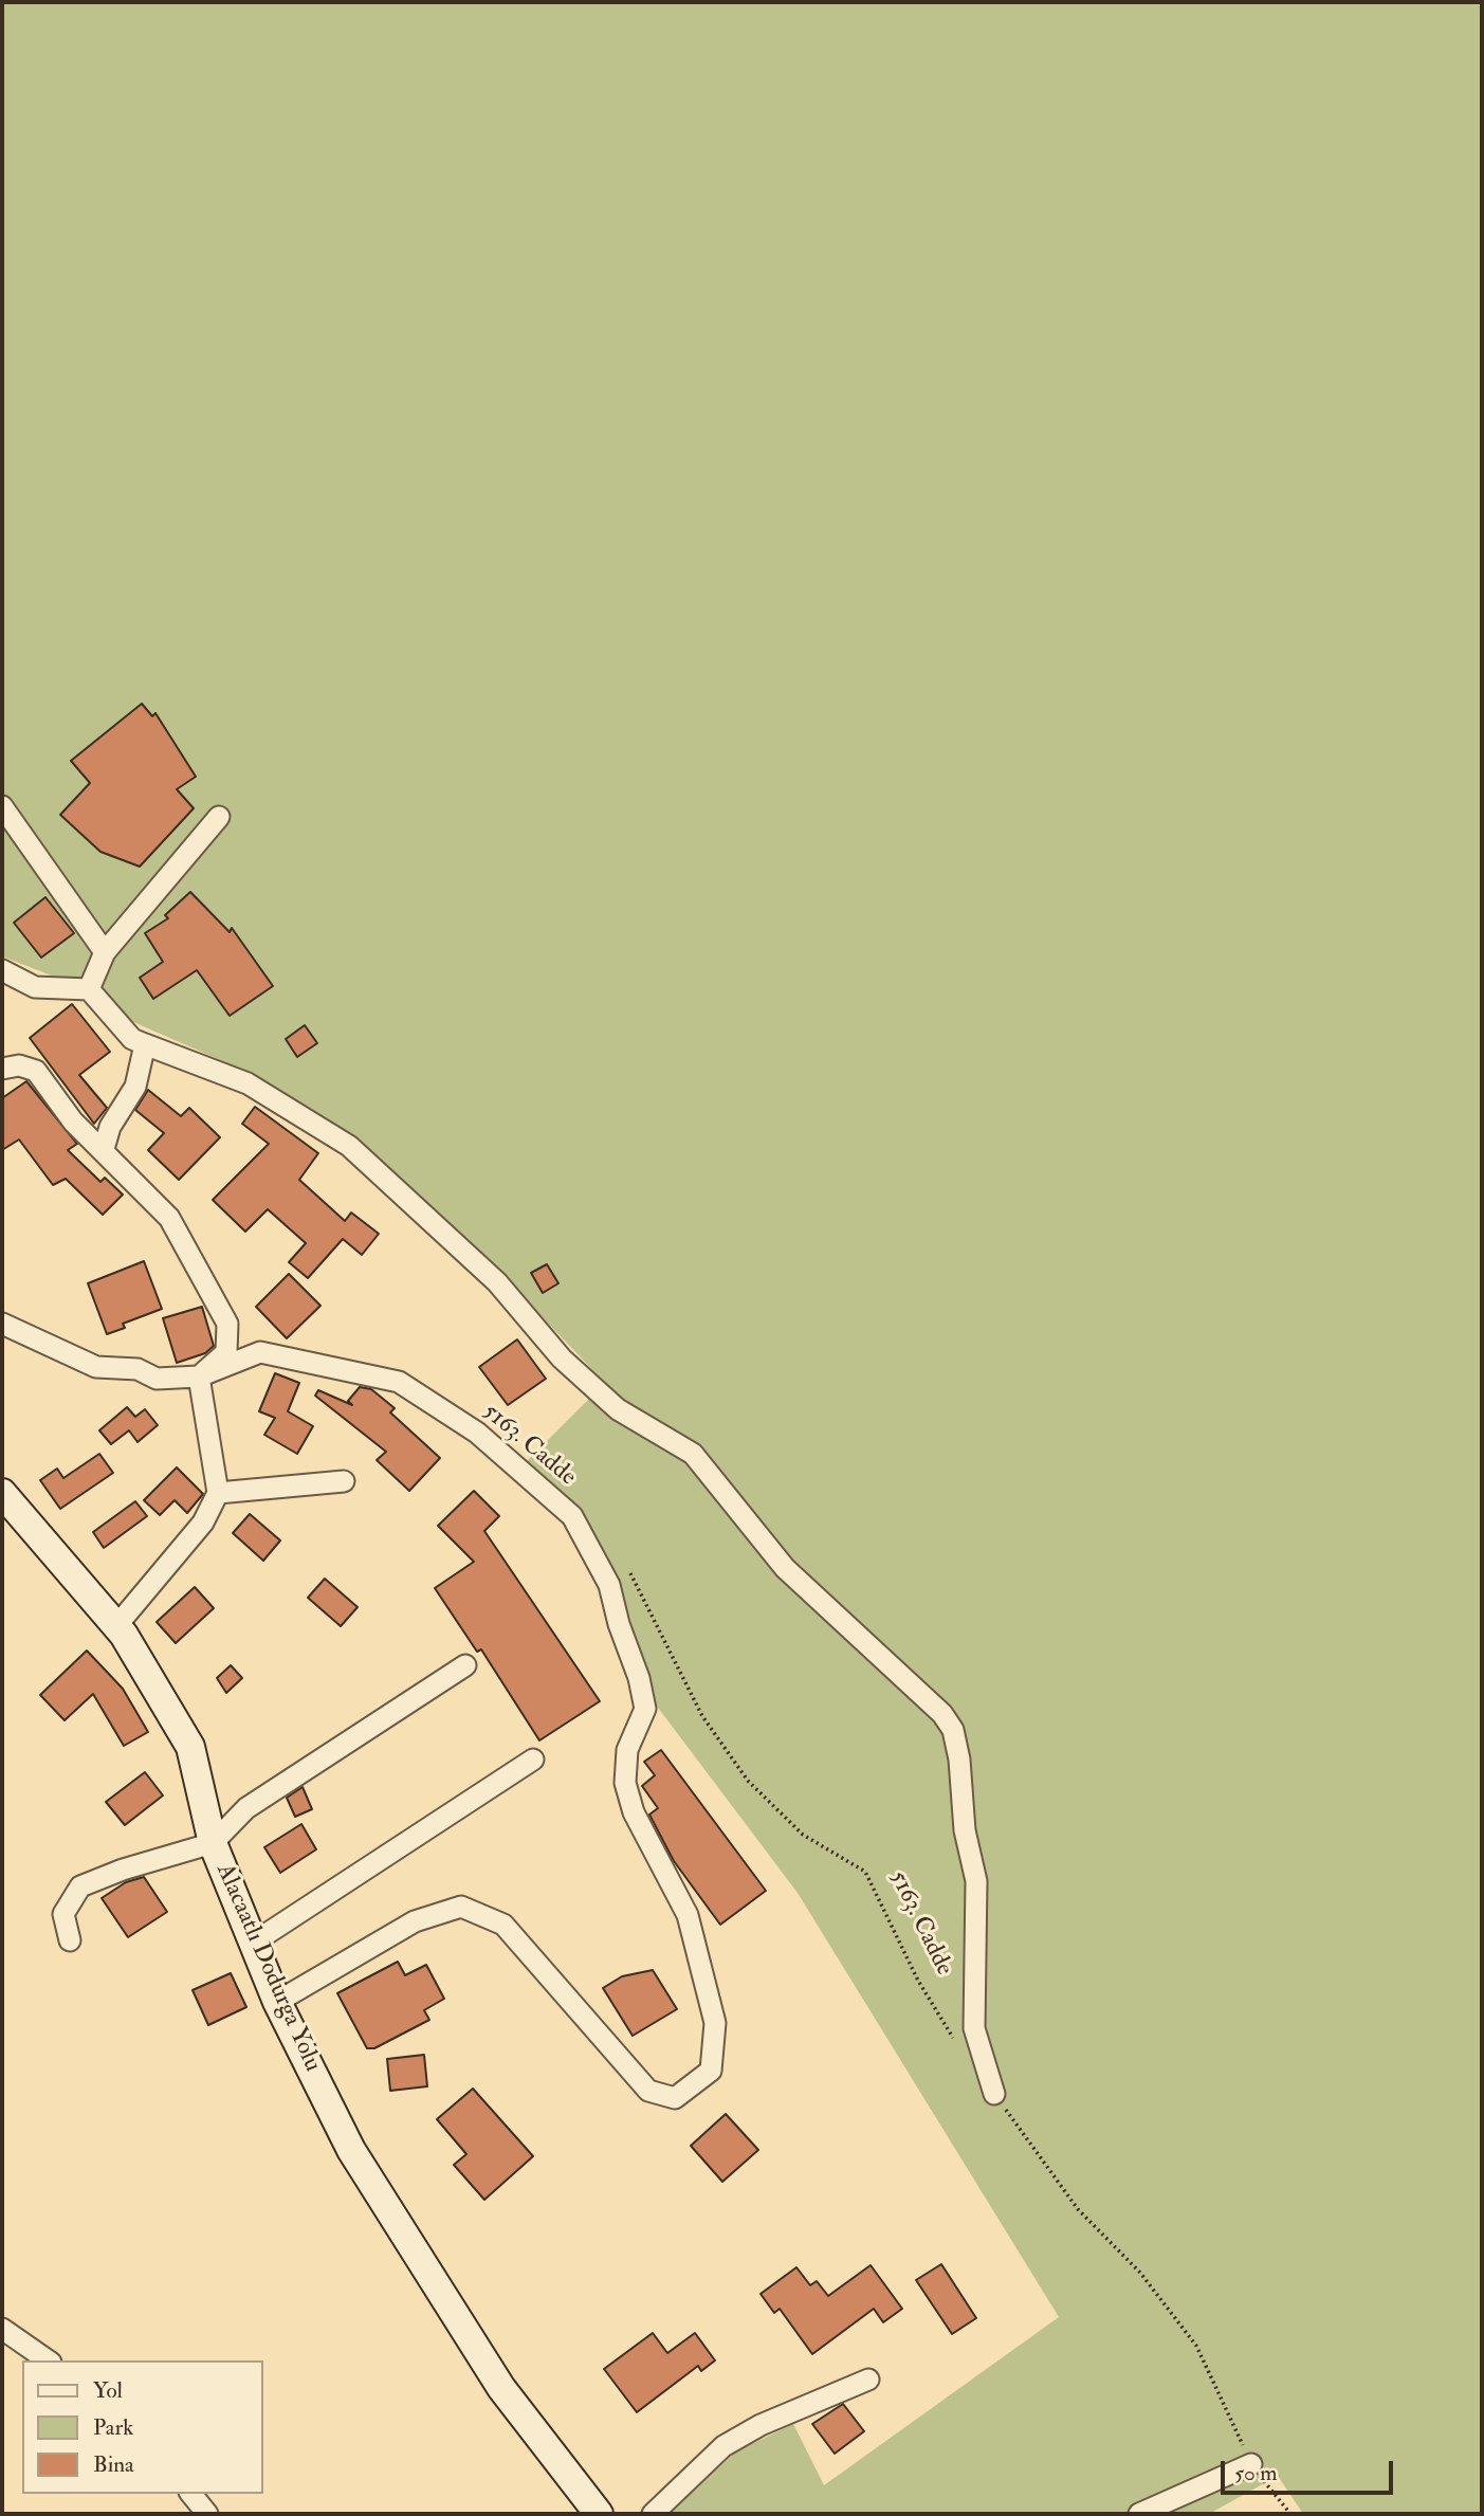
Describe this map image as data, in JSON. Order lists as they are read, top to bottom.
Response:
{
  "streets": {
    "street": ["5163. Cadde", "Alacaatlı Dodurga Yolu"]
  },
  "crossings": [
    ["5163. Cadde", "Alacaatlı Dodurga Yolu"]
  ],
  "legend": ["Yol", "Park", "Bina"],
  "scale_bar": "50 m"
}
